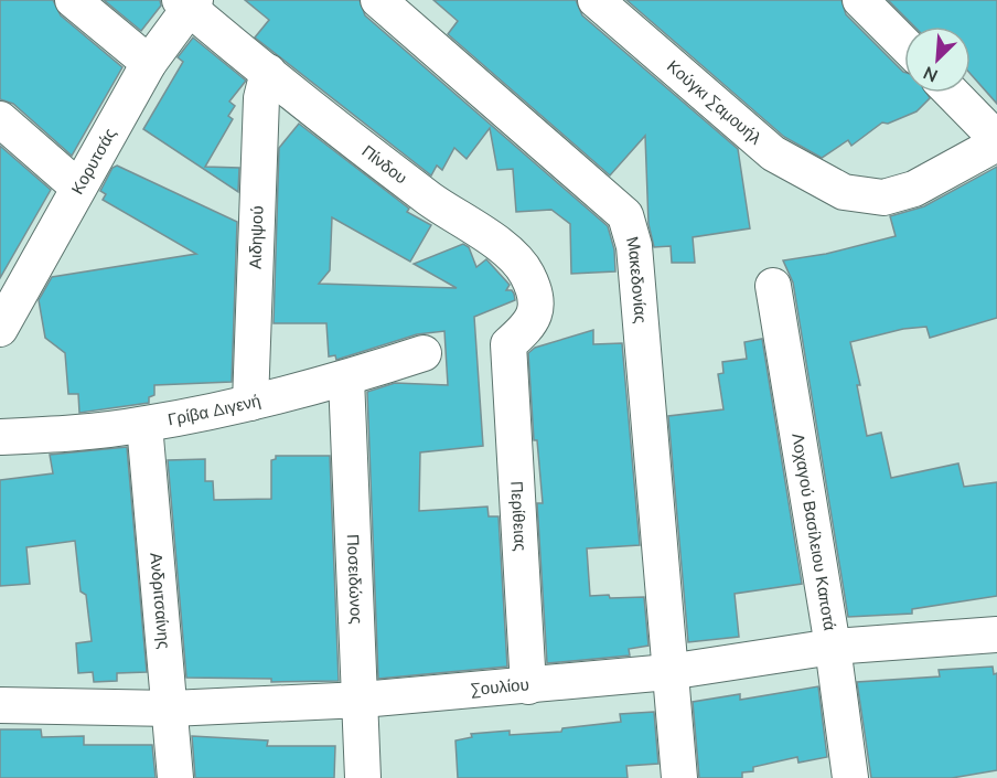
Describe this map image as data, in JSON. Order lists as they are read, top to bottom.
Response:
{
  "streets": {
    "street": [
      "Κούγκι Σαμουήλ",
      "Κορυτσάς",
      "Πίνδου",
      "Αιδηψού",
      "Μακεδονίας",
      "Γρίβα Διγενή",
      "Περίθειας",
      "Λοχαγού Βασίλειου Καποτά",
      "Ποσειδώνος",
      "Ανδριτσαίνης",
      "Σουλίου"
    ]
  },
  "crossings": [
    ["Κορυτσάς", "Πίνδου"],
    ["Πίνδου", "Αιδηψού"],
    ["Πίνδου", "Περίθειας"],
    ["Αιδηψού", "Γρίβα Διγενή"],
    ["Μακεδονίας", "Σουλίου"],
    ["Γρίβα Διγενή", "Ποσειδώνος"],
    ["Γρίβα Διγενή", "Ανδριτσαίνης"],
    ["Περίθειας", "Σουλίου"],
    ["Λοχαγού Βασίλειου Καποτά", "Σουλίου"],
    ["Ποσειδώνος", "Σουλίου"],
    ["Ανδριτσαίνης", "Σουλίου"]
  ],
  "north": "bottom left"
}
